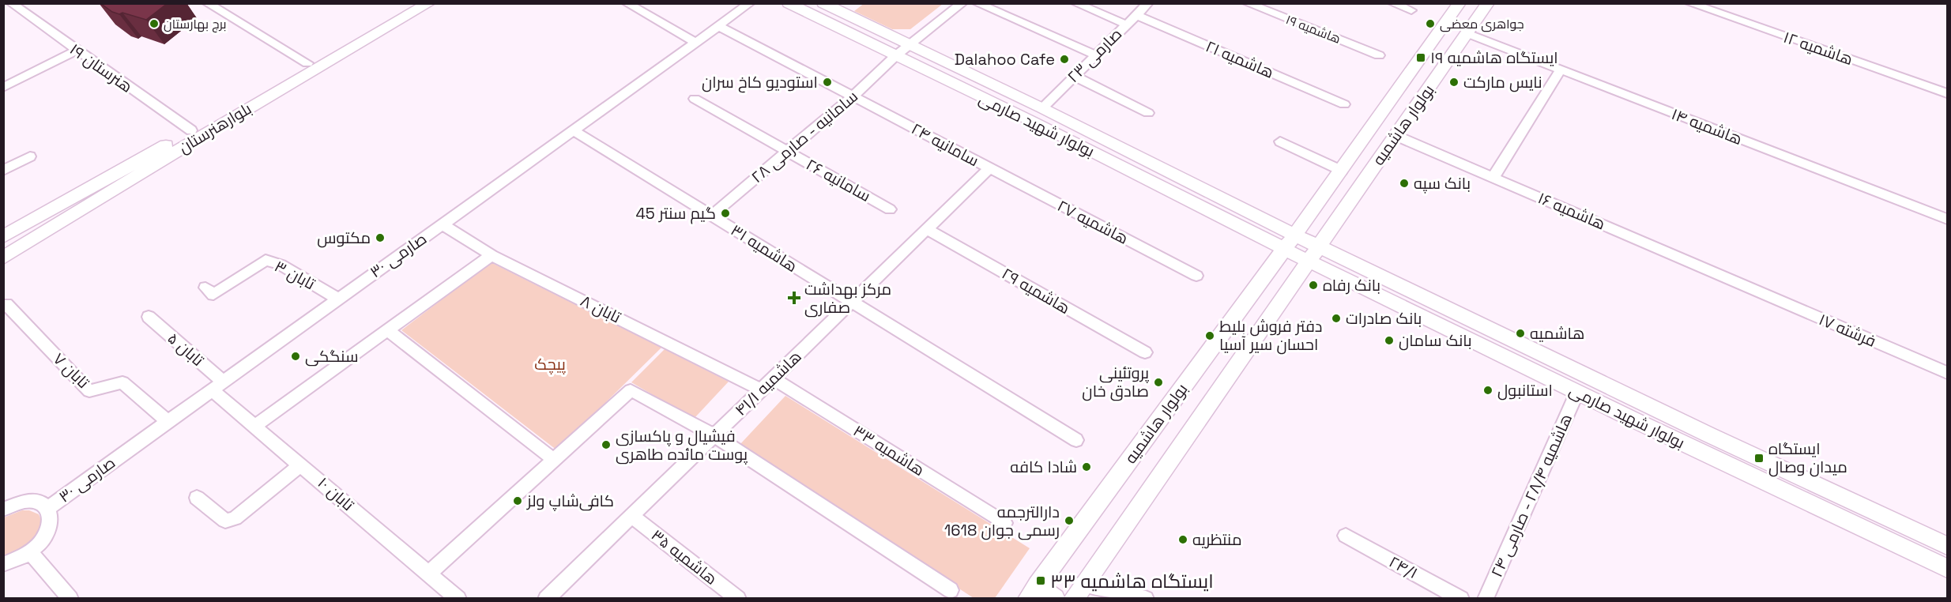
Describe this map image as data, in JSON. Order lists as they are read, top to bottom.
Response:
{
  "streets": {
    "main road": ["بولوار شهید صارمی", "بولوار هاشمیه", "بلوارهنرستان"],
    "street": [
      "هاشمیه ۱۹",
      "هاشمیه ۱۲",
      "صارمی ۲۳",
      "هاشمیه ۲۱",
      "هنرستان ۱۹",
      "هاشمیه ۱۴",
      "سامانیه - صارمی ۲۸",
      "سامانیه ۲۴",
      "سامانیه ۲۶",
      "هاشمیه ۱۶",
      "هاشمیه ۲۷",
      "هاشمیه ۳۱",
      "صارمی ۳۰",
      "تابان ۳",
      "هاشمیه ۲۹",
      "تابان ۸",
      "فرشته ۱۷",
      "تابان ۵",
      "تابان ۷",
      "هاشمیه ۴۱/۱",
      "هاشمیه ۳۳",
      "تابان ۱۰",
      "هاشمیه ۲۸/۴ - صارمی ۲۴",
      "هاشمیه ۳۵",
      "۲۴/۱"
    ]
  },
  "crossings": [
    ["صارمی ۲۳", "هاشمیه ۲۱"],
    ["صارمی ۲۳", "بولوار شهید صارمی"],
    ["هنرستان ۱۹", "بلوارهنرستان"],
    ["بولوار شهید صارمی", "بولوار هاشمیه"],
    ["بولوار شهید صارمی", "سامانیه - صارمی ۲۸"],
    ["بولوار شهید صارمی", "هاشمیه ۲۸/۴ - صارمی ۲۴"],
    ["بولوار هاشمیه", "هاشمیه ۱۴"],
    ["بولوار هاشمیه", "هاشمیه ۱۶"],
    ["سامانیه - صارمی ۲۸", "سامانیه ۲۴"],
    ["سامانیه - صارمی ۲۸", "سامانیه ۲۶"],
    ["سامانیه - صارمی ۲۸", "هاشمیه ۳۱"],
    ["سامانیه ۲۴", "هاشمیه ۲۷"],
    ["سامانیه ۲۴", "صارمی ۳۰"],
    ["سامانیه ۲۴", "هاشمیه ۴۱/۱"],
    ["هاشمیه ۱۶", "فرشته ۱۷"],
    ["هاشمیه ۲۷", "هاشمیه ۴۱/۱"],
    ["هاشمیه ۳۱", "صارمی ۳۰"],
    ["هاشمیه ۳۱", "هاشمیه ۴۱/۱"],
    ["صارمی ۳۰", "تابان ۳"],
    ["صارمی ۳۰", "تابان ۸"],
    ["صارمی ۳۰", "تابان ۵"],
    ["صارمی ۳۰", "تابان ۷"],
    ["صارمی ۳۰", "تابان ۱۰"],
    ["هاشمیه ۲۹", "هاشمیه ۴۱/۱"],
    ["تابان ۸", "هاشمیه ۴۱/۱"],
    ["تابان ۵", "تابان ۱۰"],
    ["هاشمیه ۴۱/۱", "هاشمیه ۳۳"],
    ["هاشمیه ۴۱/۱", "هاشمیه ۳۵"]
  ],
  "parks": ["پیچک"],
  "places": {
    "other": [
      "برج بهارستان",
      "جواهری معضی",
      "Dalahoo Cafe",
      "استودیو کاخ سران",
      "نایس مارکت",
      "بانک سپه",
      "گیم سنتر 45",
      "مکتوس",
      "بانک رفاه",
      "بانک صادرات",
      "هاشمیه",
      "دفتر فروش بلیط احسان سیر آسیا",
      "بانک سامان",
      "سنگکی",
      "پروتئینی صادق خان",
      "استانبول",
      "فیشیال و پاکسازی پوست مائده طاهری",
      "شادا کافه",
      "کافی‌شاپ ولز",
      "دارالترجمه رسمی جوان 1618",
      "منتظریه"
    ],
    "transit": ["ایستگاه هاشمیه ۱۹", "ایستگاه میدان وصال", "ایستگاه هاشمیه ۳۳"],
    "health": ["مرکز بهداشت صفاری"]
  }
}
